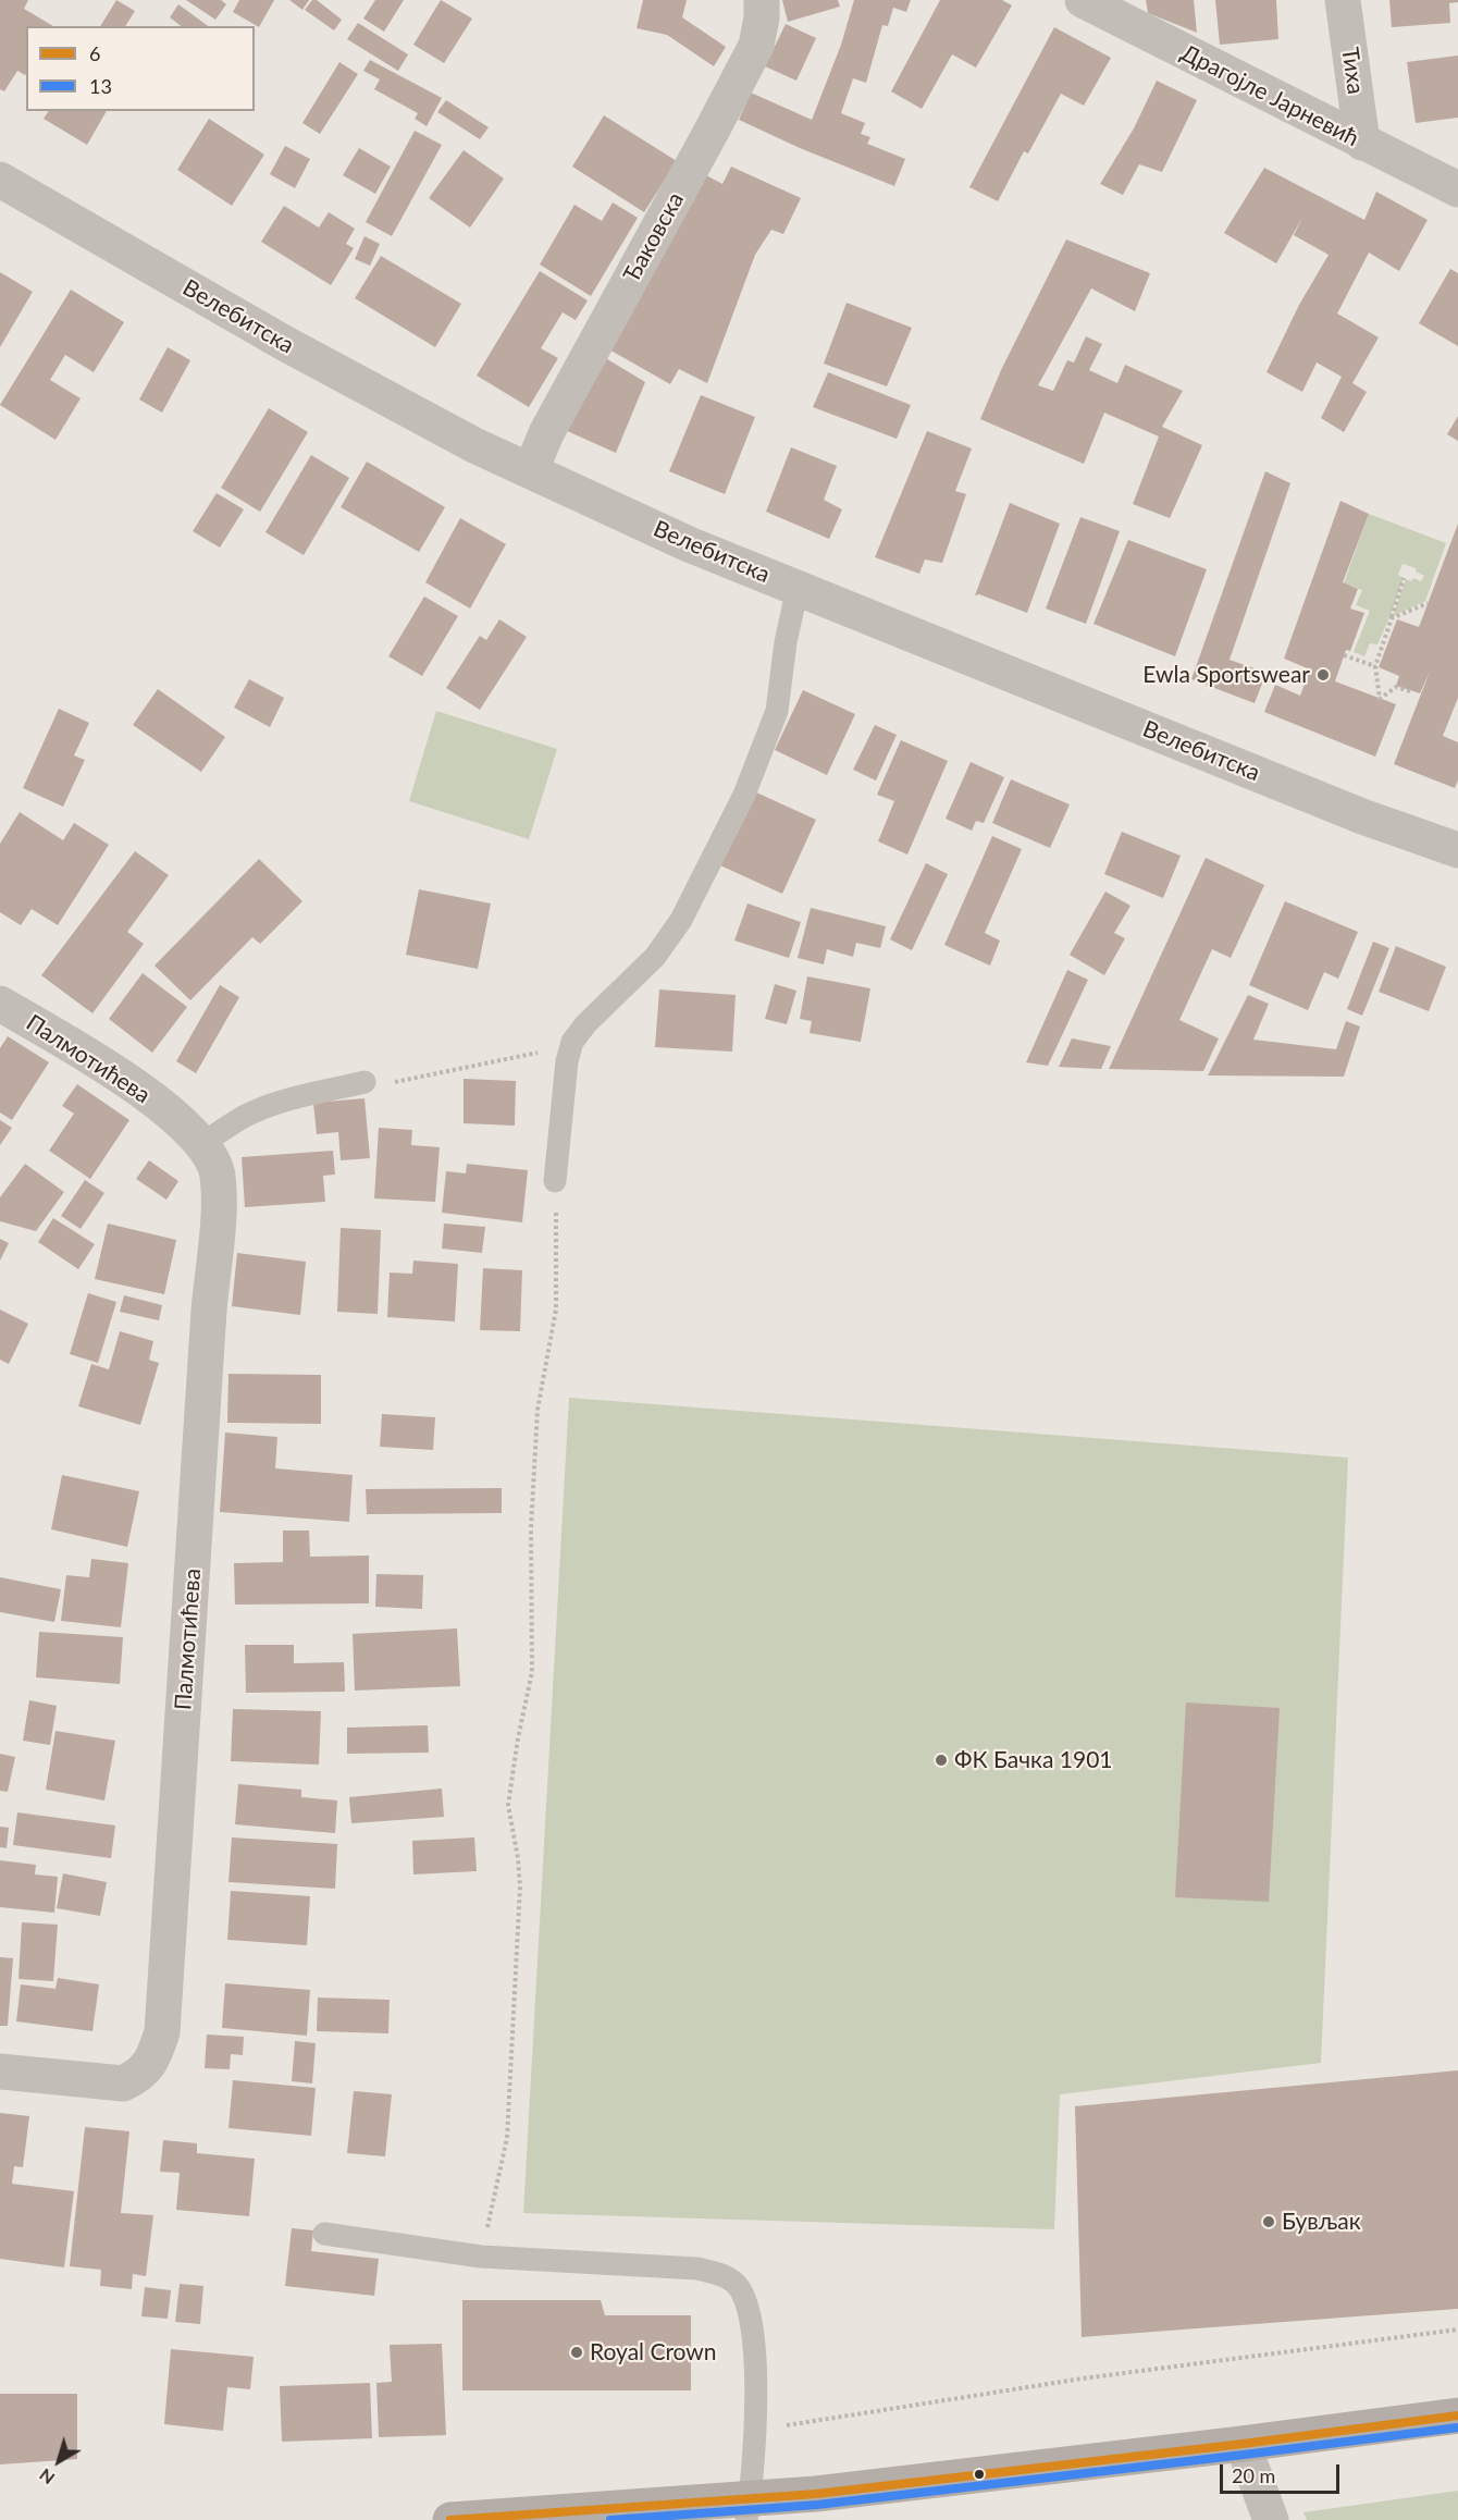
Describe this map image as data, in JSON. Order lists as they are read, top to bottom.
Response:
{
  "streets": {
    "street": [
      "Тиха",
      "Драгојле Јарневић",
      "Ђаковска",
      "Велебитска",
      "Палмотићева"
    ]
  },
  "crossings": [
    ["Тиха", "Драгојле Јарневић"],
    ["Ђаковска", "Велебитска"]
  ],
  "places": [
    "Ewla Sportswear",
    "ФК Бачка 1901",
    "Бувљак",
    "Royal Crown"
  ],
  "lines": ["transit line 6", "transit line 13"],
  "legend": ["6", "13"],
  "scale_bar": "20 m",
  "north": "bottom left"
}
